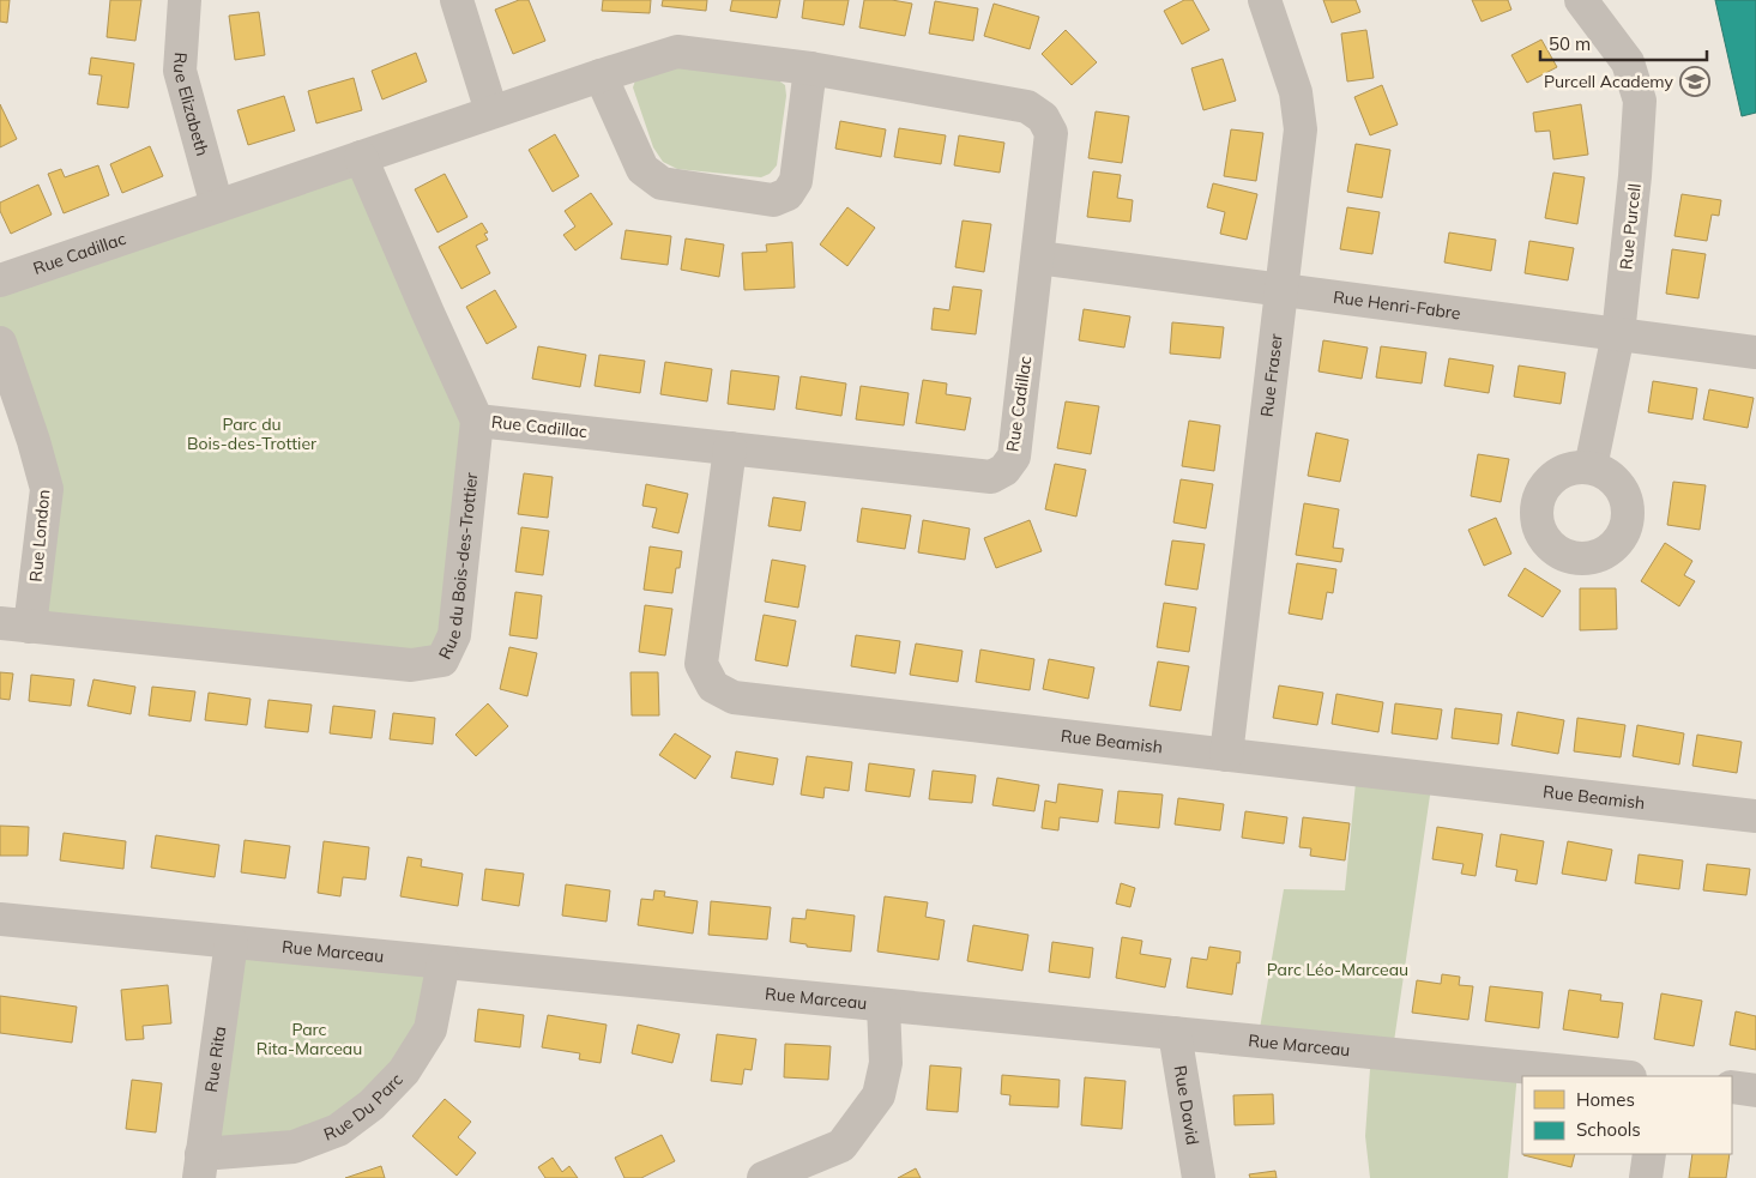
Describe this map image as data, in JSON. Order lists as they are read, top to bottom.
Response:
{
  "streets": {
    "street": [
      "Rue Elizabeth",
      "Rue Purcell",
      "Rue Cadillac",
      "Rue Henri-Fabre",
      "Rue Fraser",
      "Rue London",
      "Rue du Bois-des-Trottier",
      "Rue Beamish",
      "Rue Marceau",
      "Rue Rita",
      "Rue Du Parc",
      "Rue David"
    ]
  },
  "crossings": [
    ["Rue Elizabeth", "Rue Cadillac"],
    ["Rue Purcell", "Rue Henri-Fabre"],
    ["Rue Cadillac", "Rue Henri-Fabre"],
    ["Rue Cadillac", "Rue du Bois-des-Trottier"],
    ["Rue Cadillac", "Rue Beamish"],
    ["Rue Henri-Fabre", "Rue Fraser"],
    ["Rue Fraser", "Rue Beamish"],
    ["Rue London", "Rue du Bois-des-Trottier"],
    ["Rue Marceau", "Rue Rita"],
    ["Rue Marceau", "Rue Du Parc"],
    ["Rue Marceau", "Rue David"],
    ["Rue Rita", "Rue Du Parc"]
  ],
  "parks": ["Parc du Bois-des-Trottier", "Parc Léo-Marceau", "Parc Rita-Marceau"],
  "places": {
    "school or university": ["Purcell Academy"]
  },
  "legend": ["Homes", "Schools"],
  "scale_bar": "50 m"
}
